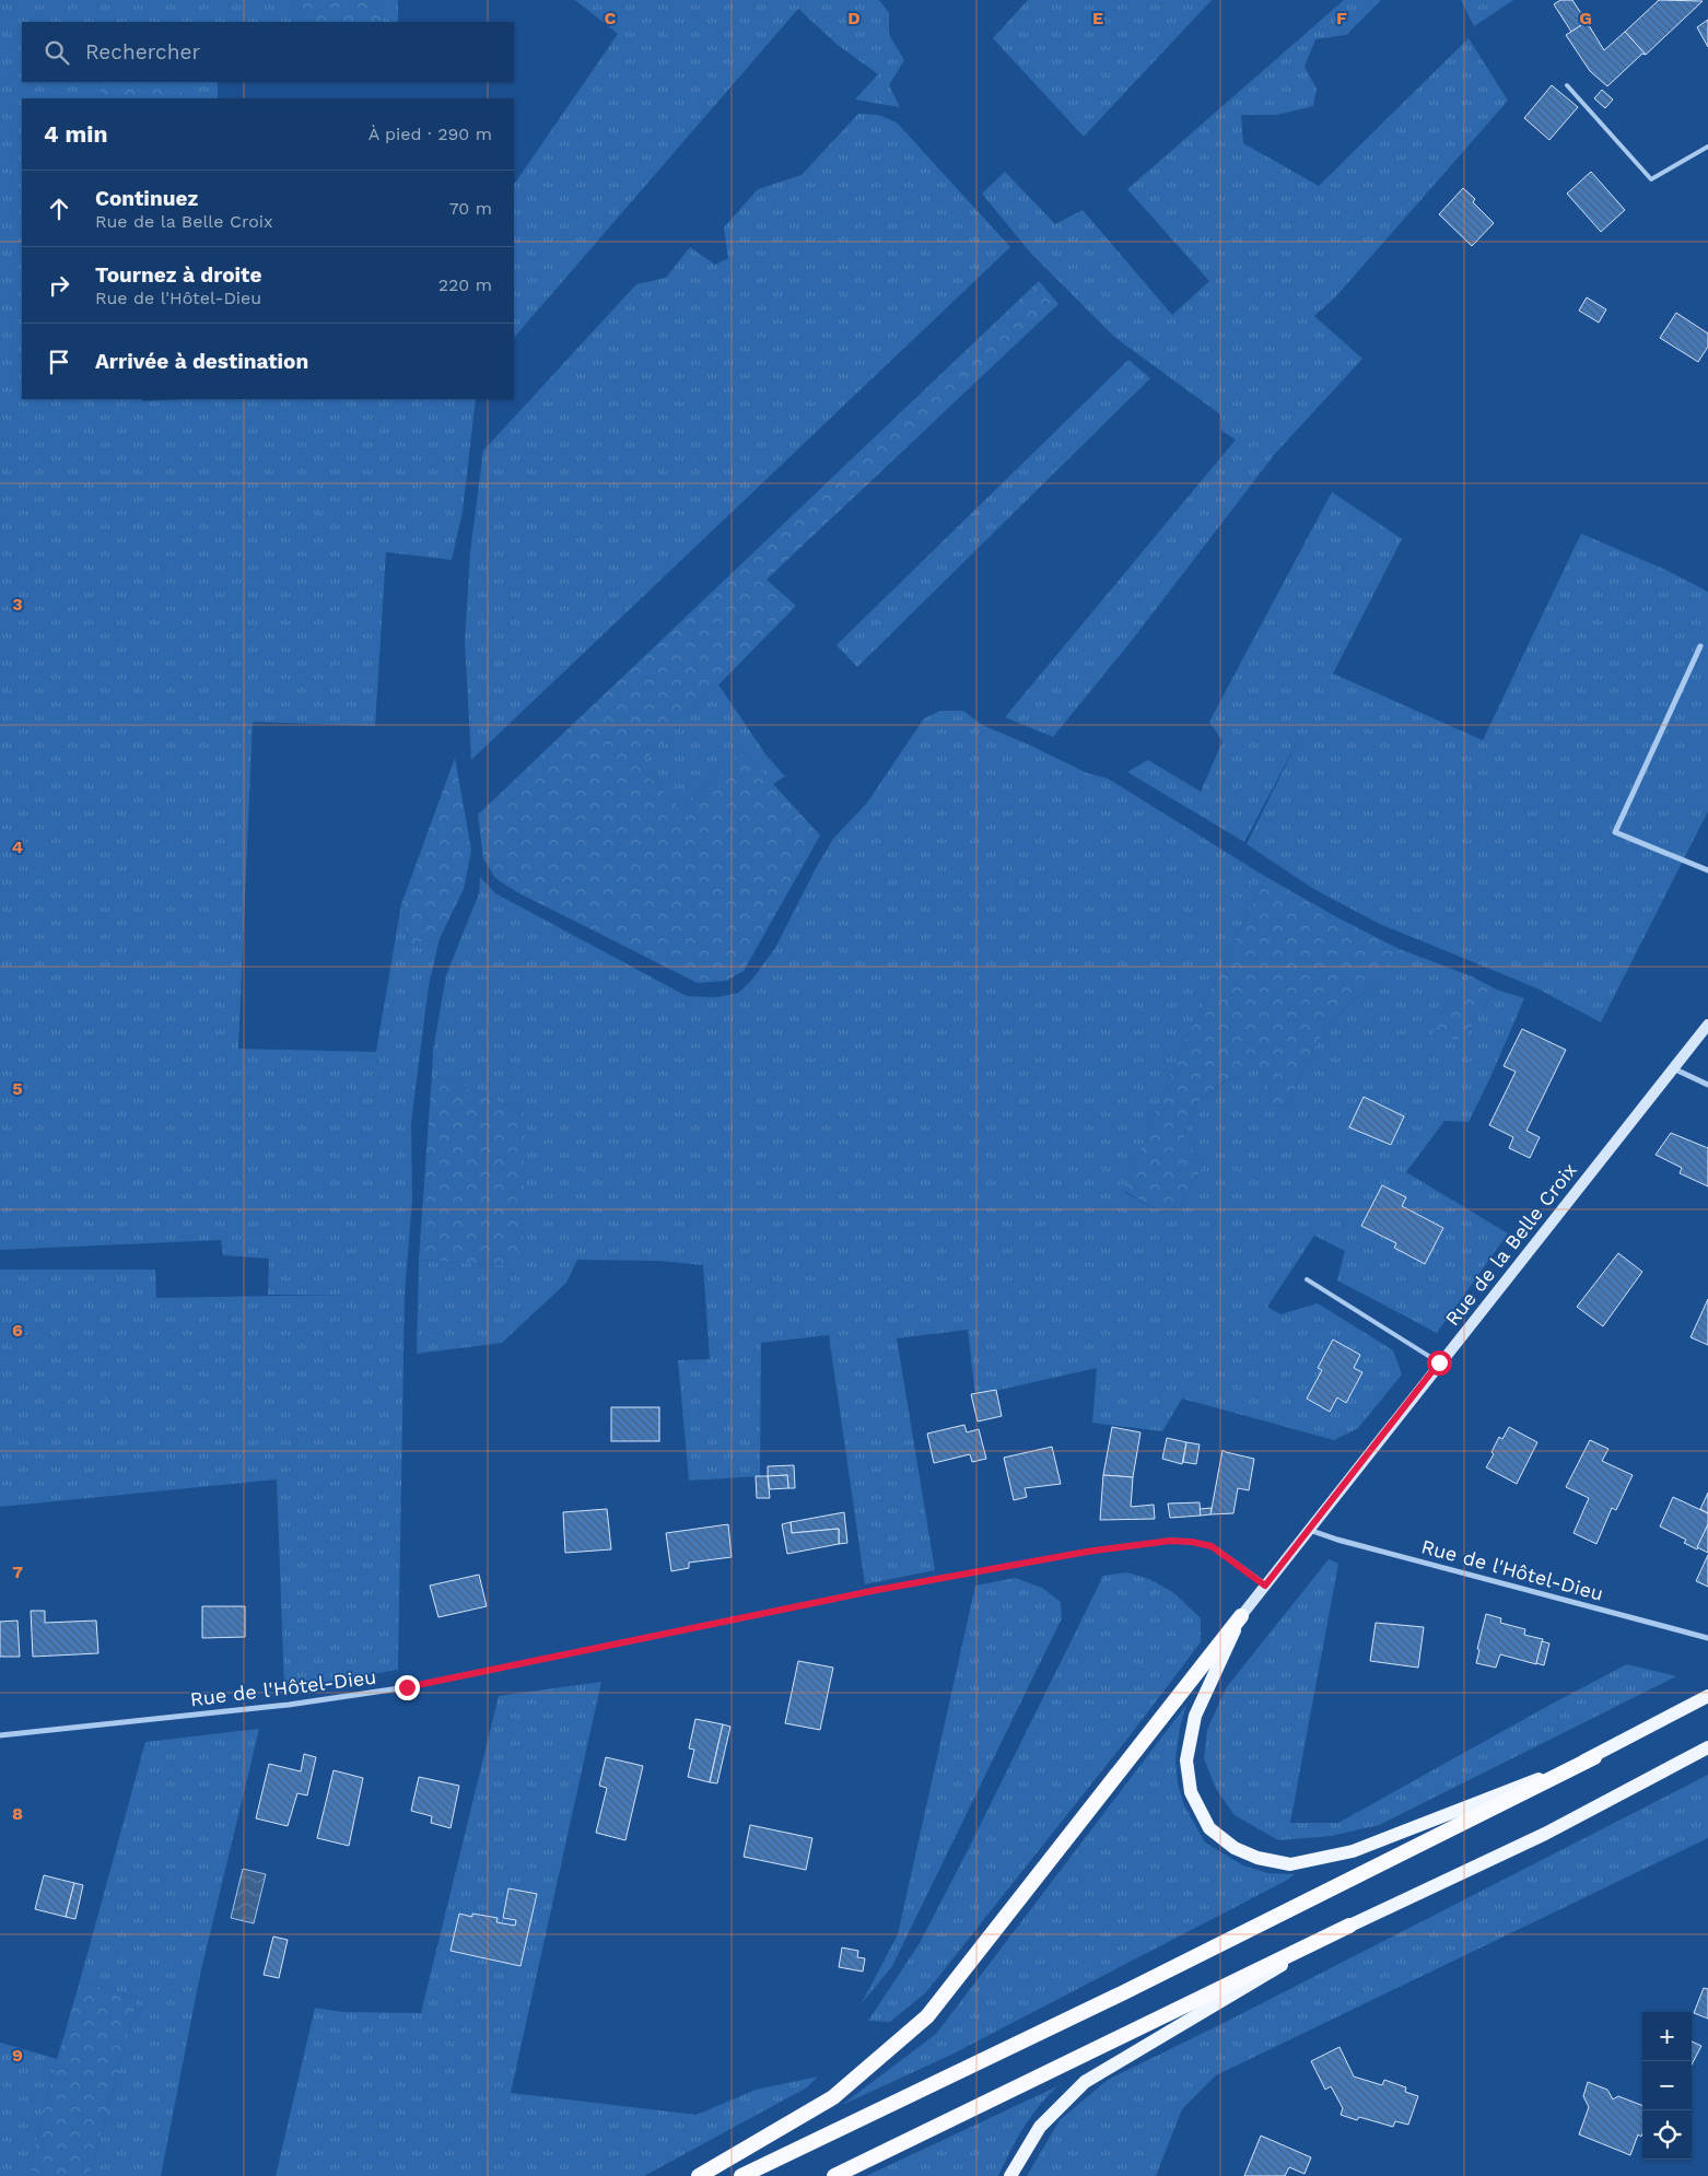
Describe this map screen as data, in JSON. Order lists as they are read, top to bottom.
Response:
{
  "streets": {
    "main road": ["Rue de la Belle Croix"],
    "street": ["Rue de l'Hôtel-Dieu"]
  },
  "crossings": [
    ["Rue de la Belle Croix", "Rue de l'Hôtel-Dieu"]
  ],
  "page": {
    "search": "Rechercher",
    "heading": ["4 min", "À pied · 290 m"],
    "list": [
      ["Continuez", "Rue de la Belle Croix", "70 m"],
      ["Tournez à droite", "Rue de l'Hôtel-Dieu", "220 m"],
      "Arrivée à destination"
    ],
    "map_buttons": ["+", "−"]
  },
  "grid": {
    "columns": [
      "C",
      "D",
      "E",
      "F",
      "G"
    ],
    "rows": [
      "3",
      "4",
      "5",
      "6",
      "7",
      "8",
      "9"
    ]
  }
}
